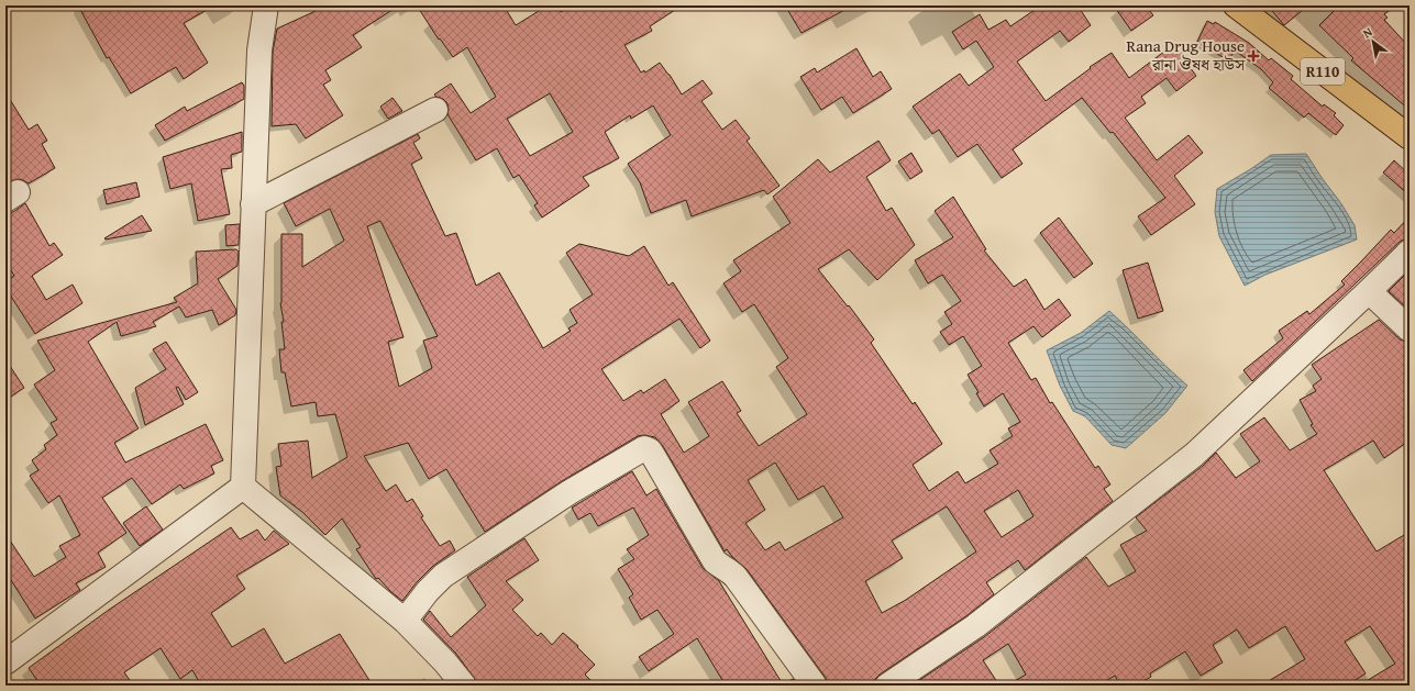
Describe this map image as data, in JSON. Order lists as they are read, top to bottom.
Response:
{
  "streets": {
    "main road": ["R110"]
  },
  "places": {
    "health": ["Rana Drug House রানা ঔষধ হাউস"]
  },
  "north": "top left"
}
